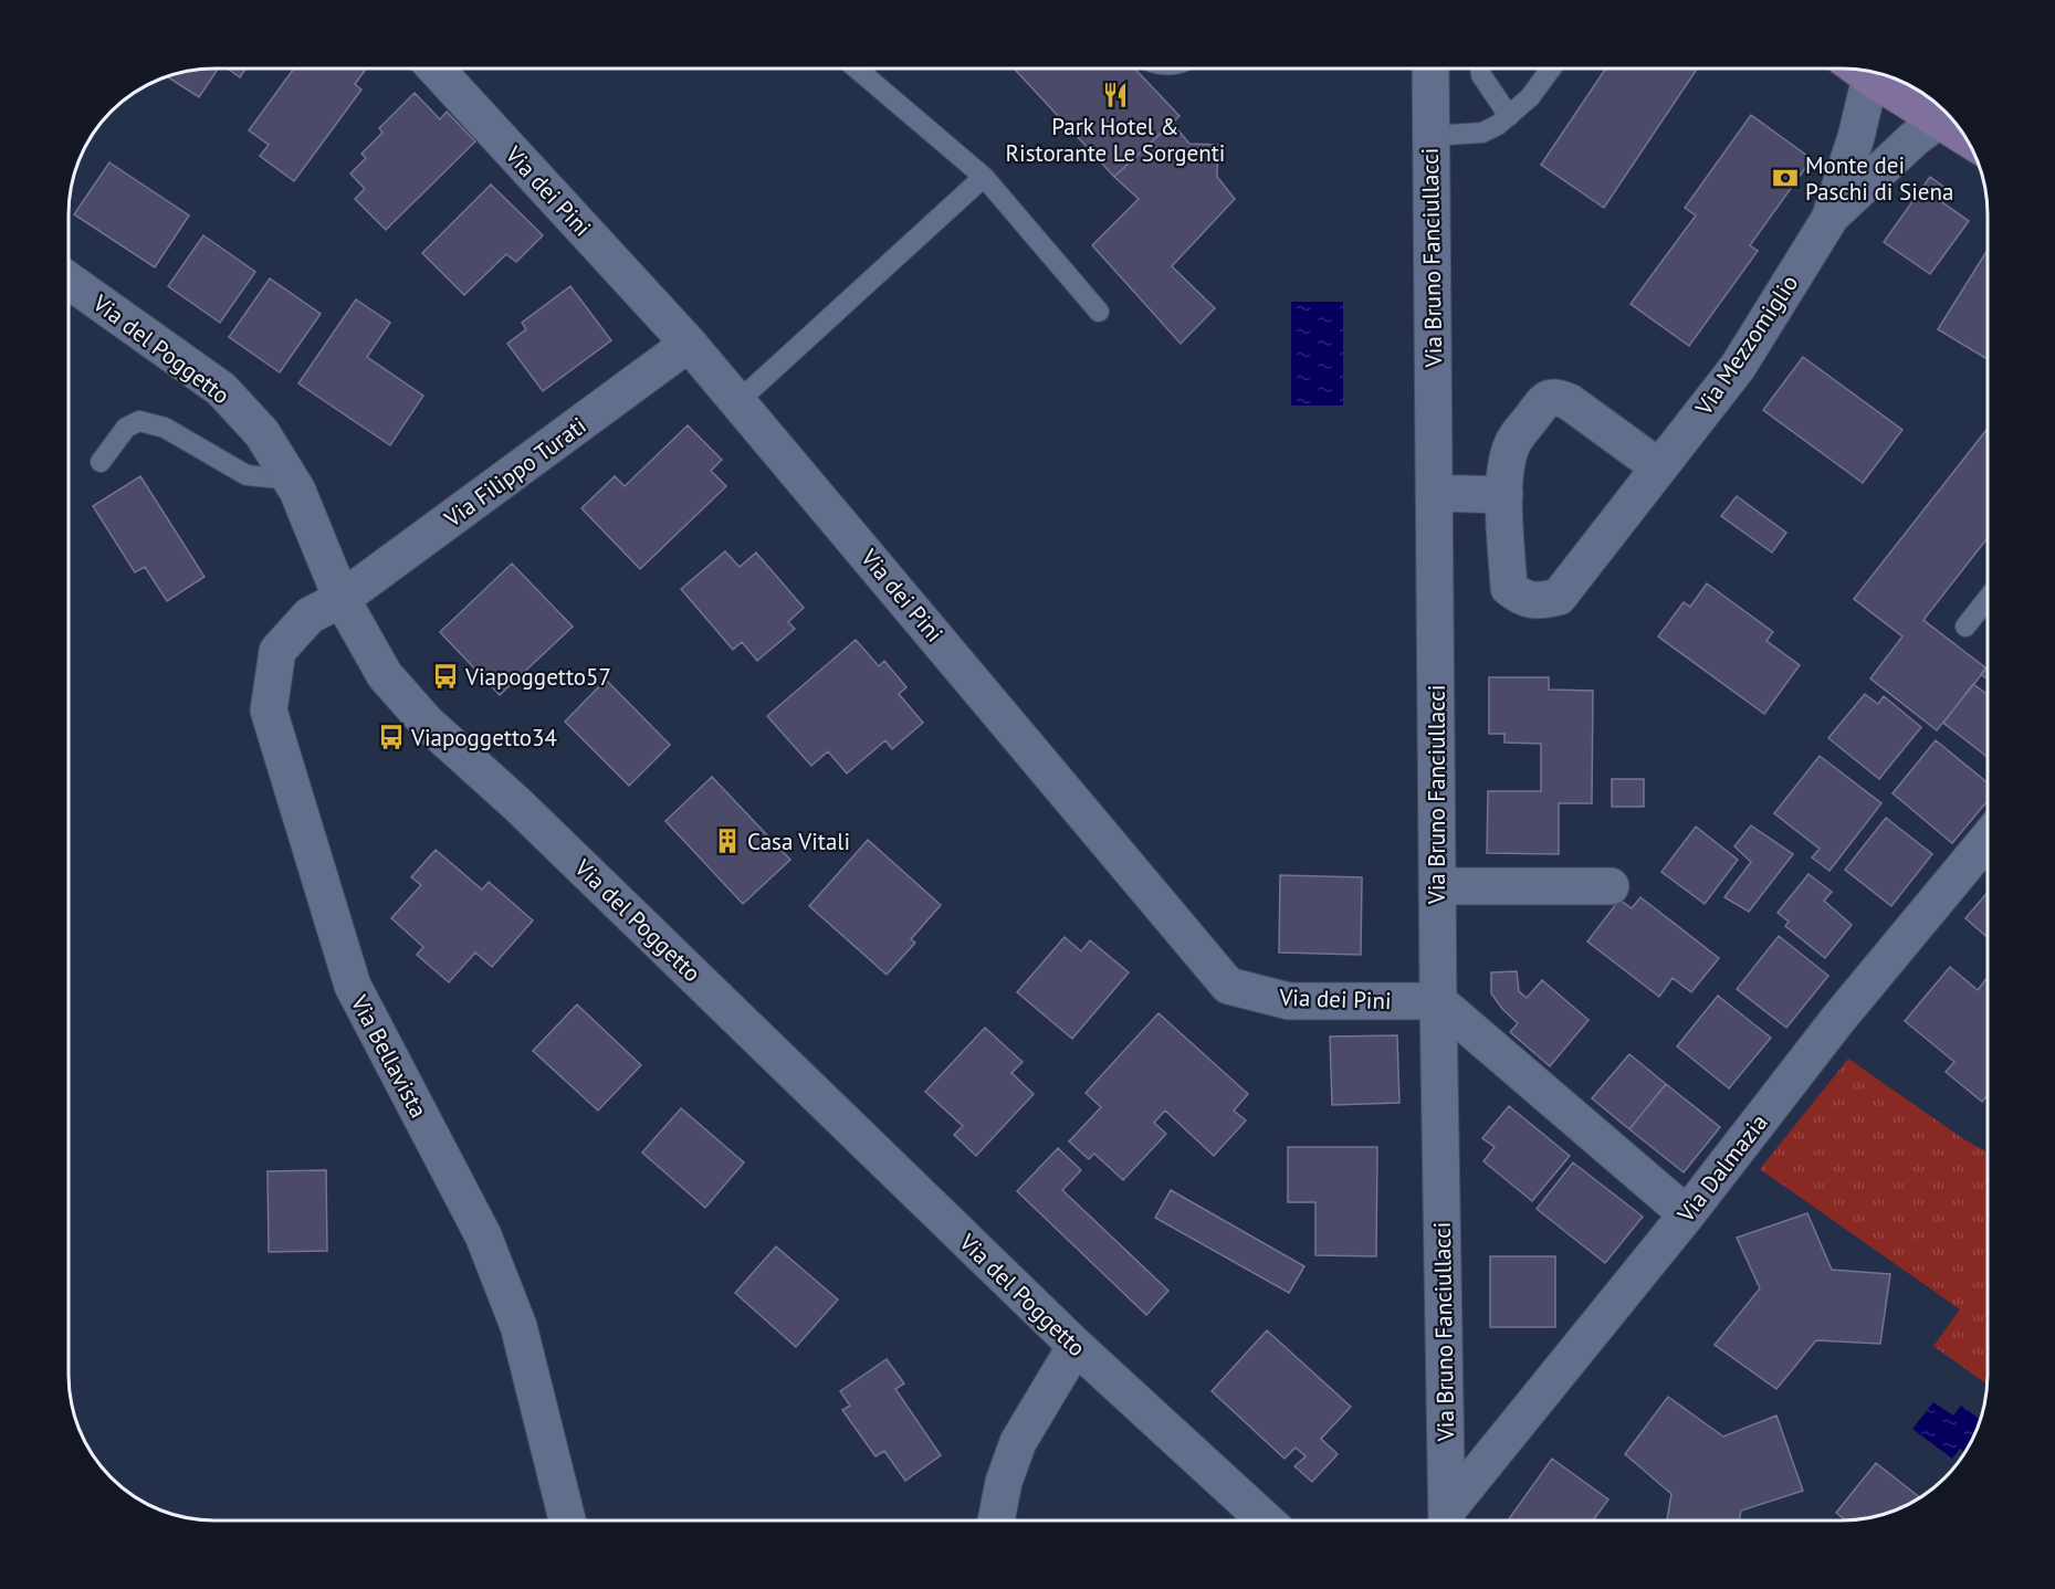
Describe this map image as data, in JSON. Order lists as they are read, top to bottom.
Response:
{
  "streets": {
    "street": [
      "Via dei Pini",
      "Via Bruno Fanciullacci",
      "Via Mezzomiglio",
      "Via del Poggetto",
      "Via Filippo Turati",
      "Via Bellavista",
      "Via Dalmazia"
    ]
  },
  "crossings": [
    ["Via dei Pini", "Via Bruno Fanciullacci"],
    ["Via dei Pini", "Via Filippo Turati"],
    ["Via del Poggetto", "Via Filippo Turati"],
    ["Via del Poggetto", "Via Bellavista"],
    ["Via Filippo Turati", "Via Bellavista"]
  ],
  "places": {
    "restaurant": ["Park Hotel & Ristorante Le Sorgenti"],
    "bank": ["Monte dei Paschi di Siena"],
    "bus stop": ["Viapoggetto57", "Viapoggetto34"],
    "building": ["Casa Vitali"]
  }
}
